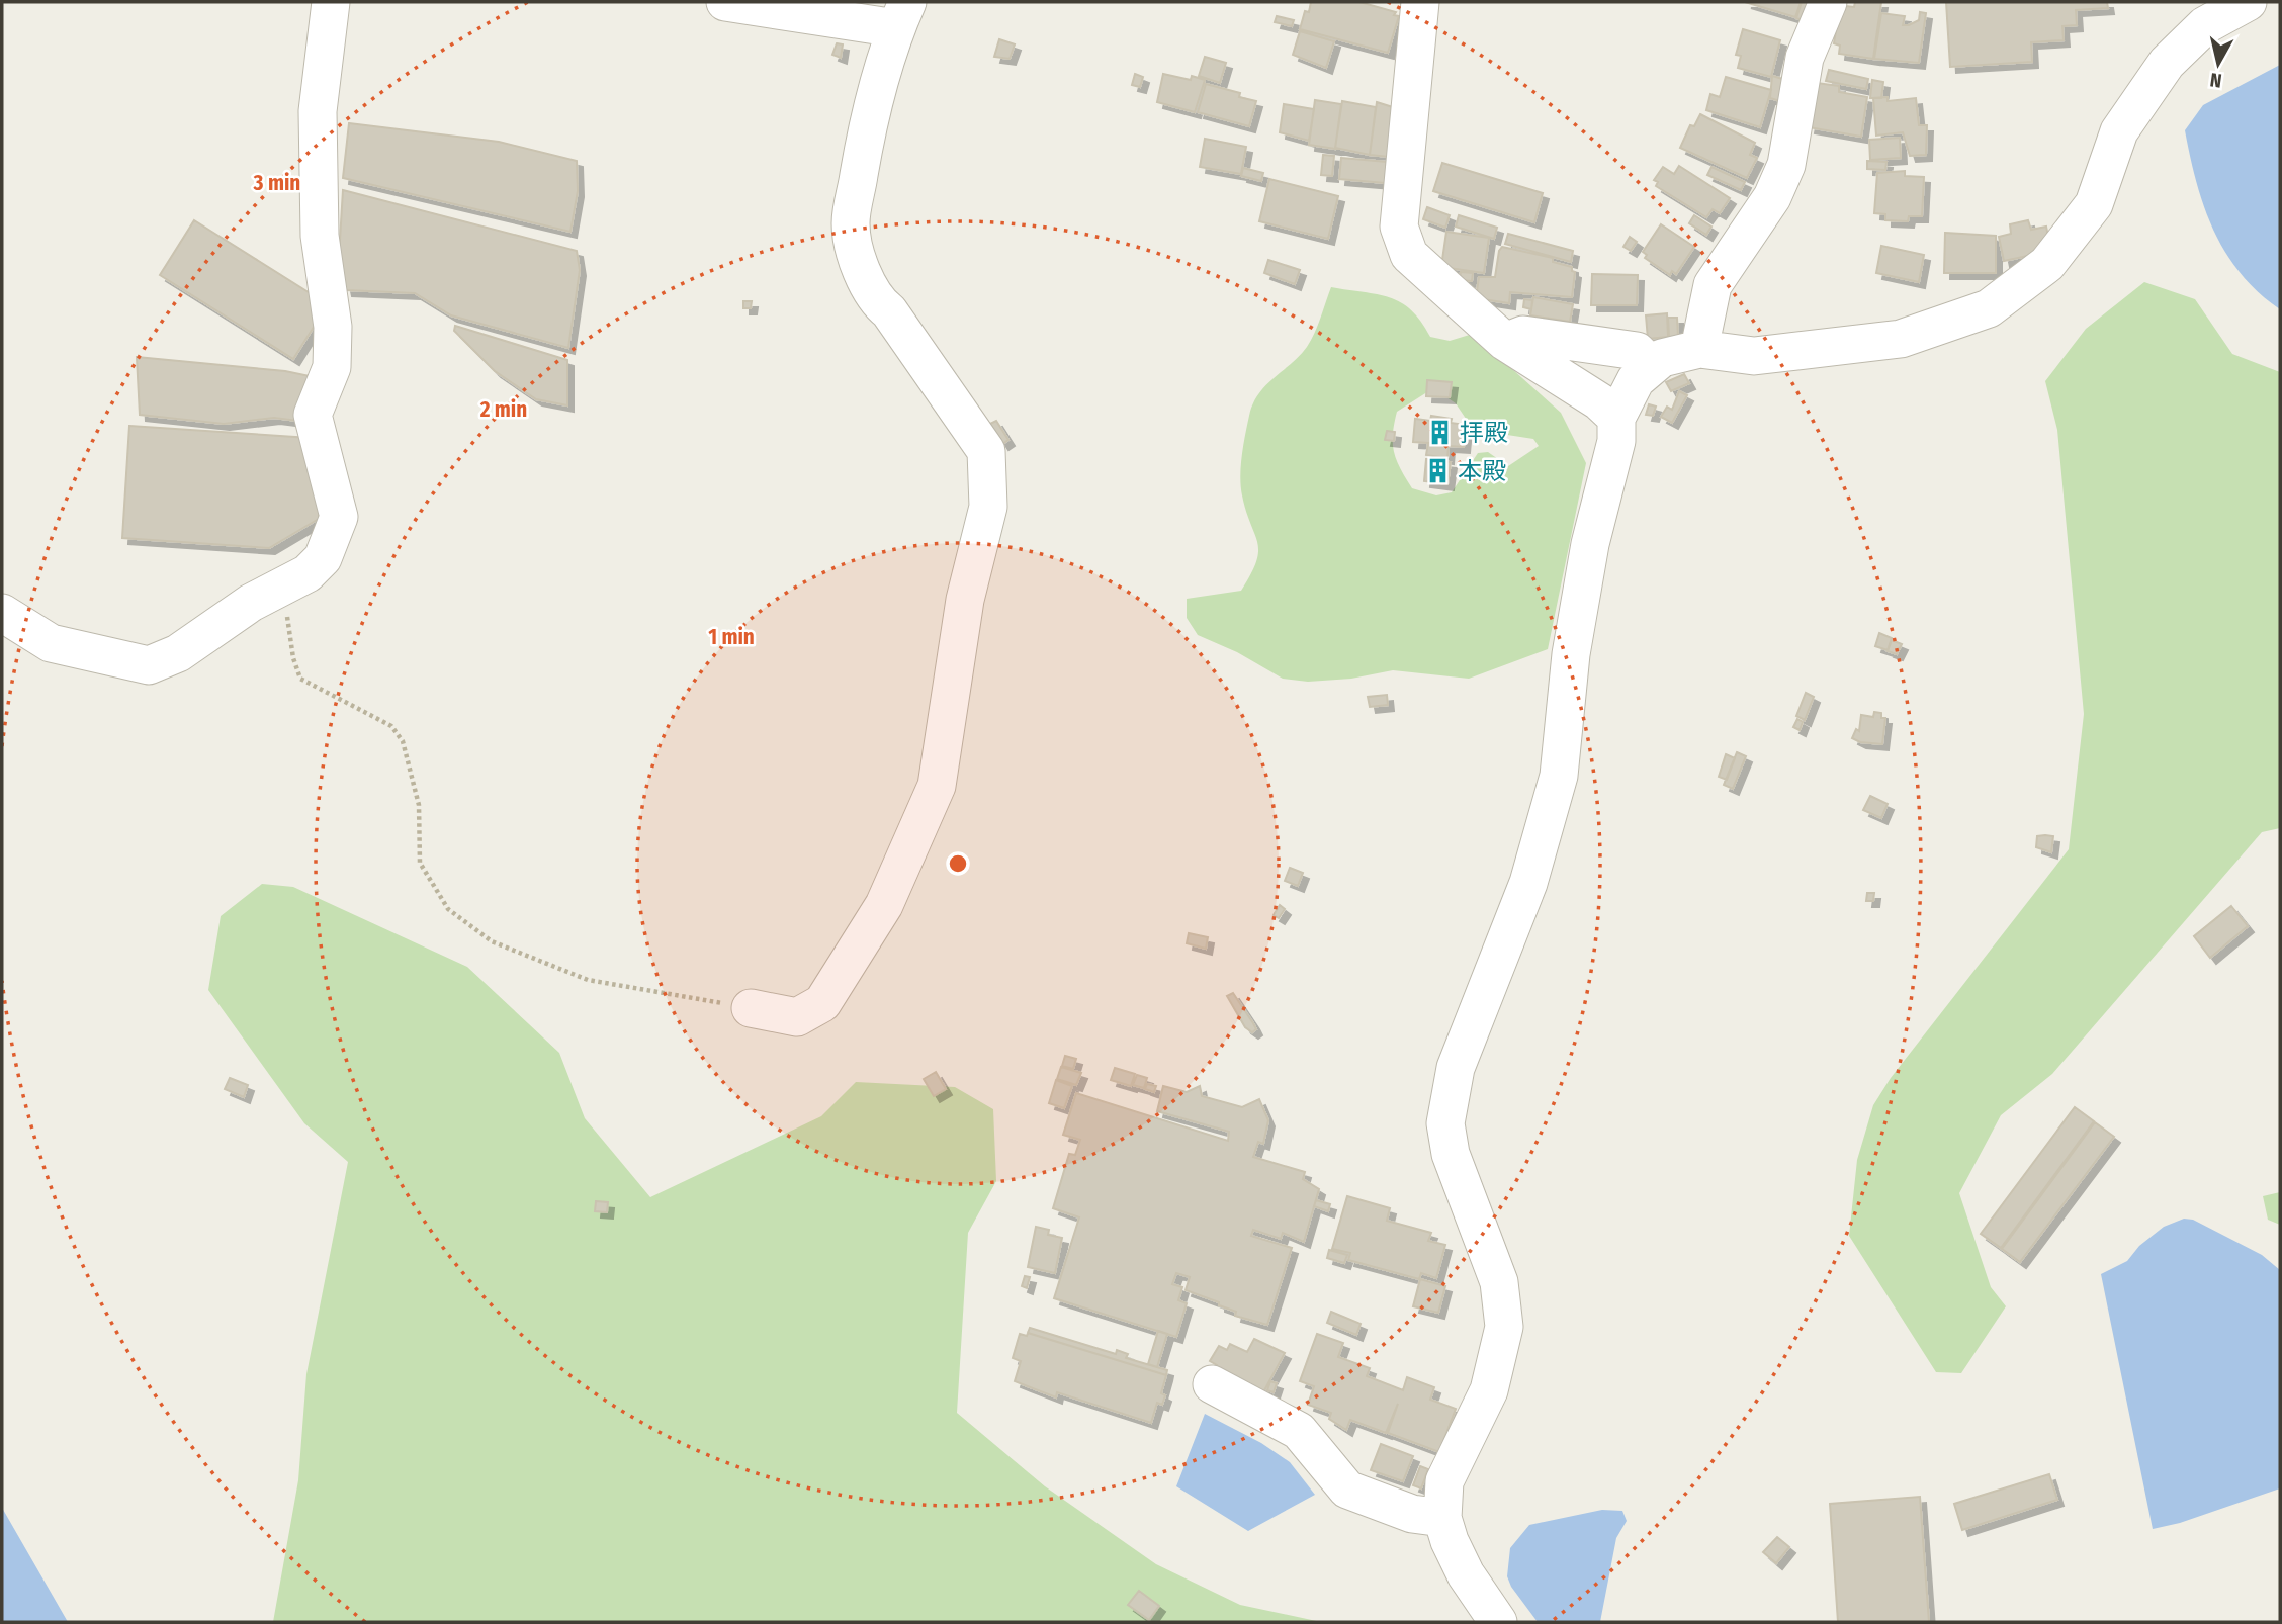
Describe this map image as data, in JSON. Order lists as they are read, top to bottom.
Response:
{
  "places": {
    "building": ["拝殿", "本殿"]
  },
  "north": "bottom",
  "rings": ["3 min", "2 min", "1 min"]
}
